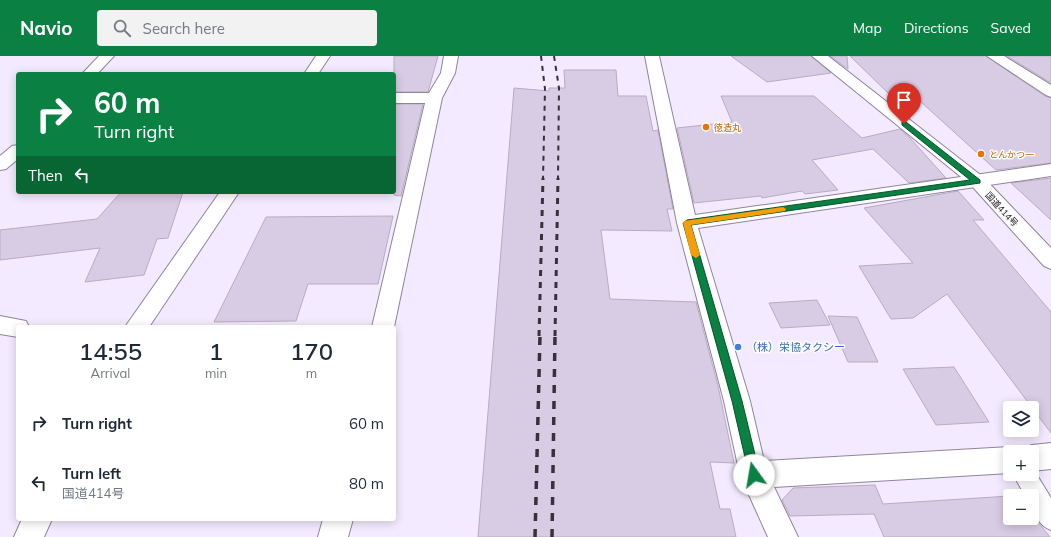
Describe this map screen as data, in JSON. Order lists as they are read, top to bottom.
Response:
{
  "streets": {
    "main road": ["国道414号"]
  },
  "places": ["徳造丸", "とんかつ一", "（株）栄協タクシー"],
  "page": {
    "header": "Navio",
    "search": "Search here",
    "nav": ["Map", "Directions", "Saved"],
    "turn": ["60 m", "Turn right"],
    "then": "Then",
    "eta": [
      "14:55",
      "Arrival",
      "1",
      "min",
      "170",
      "m"
    ],
    "list": [
      {
        "name": "Turn right",
        "value": "60 m"
      },
      {
        "name": "Turn left",
        "note": "国道414号",
        "value": "80 m"
      }
    ],
    "map_buttons": ["+", "−"]
  }
}
